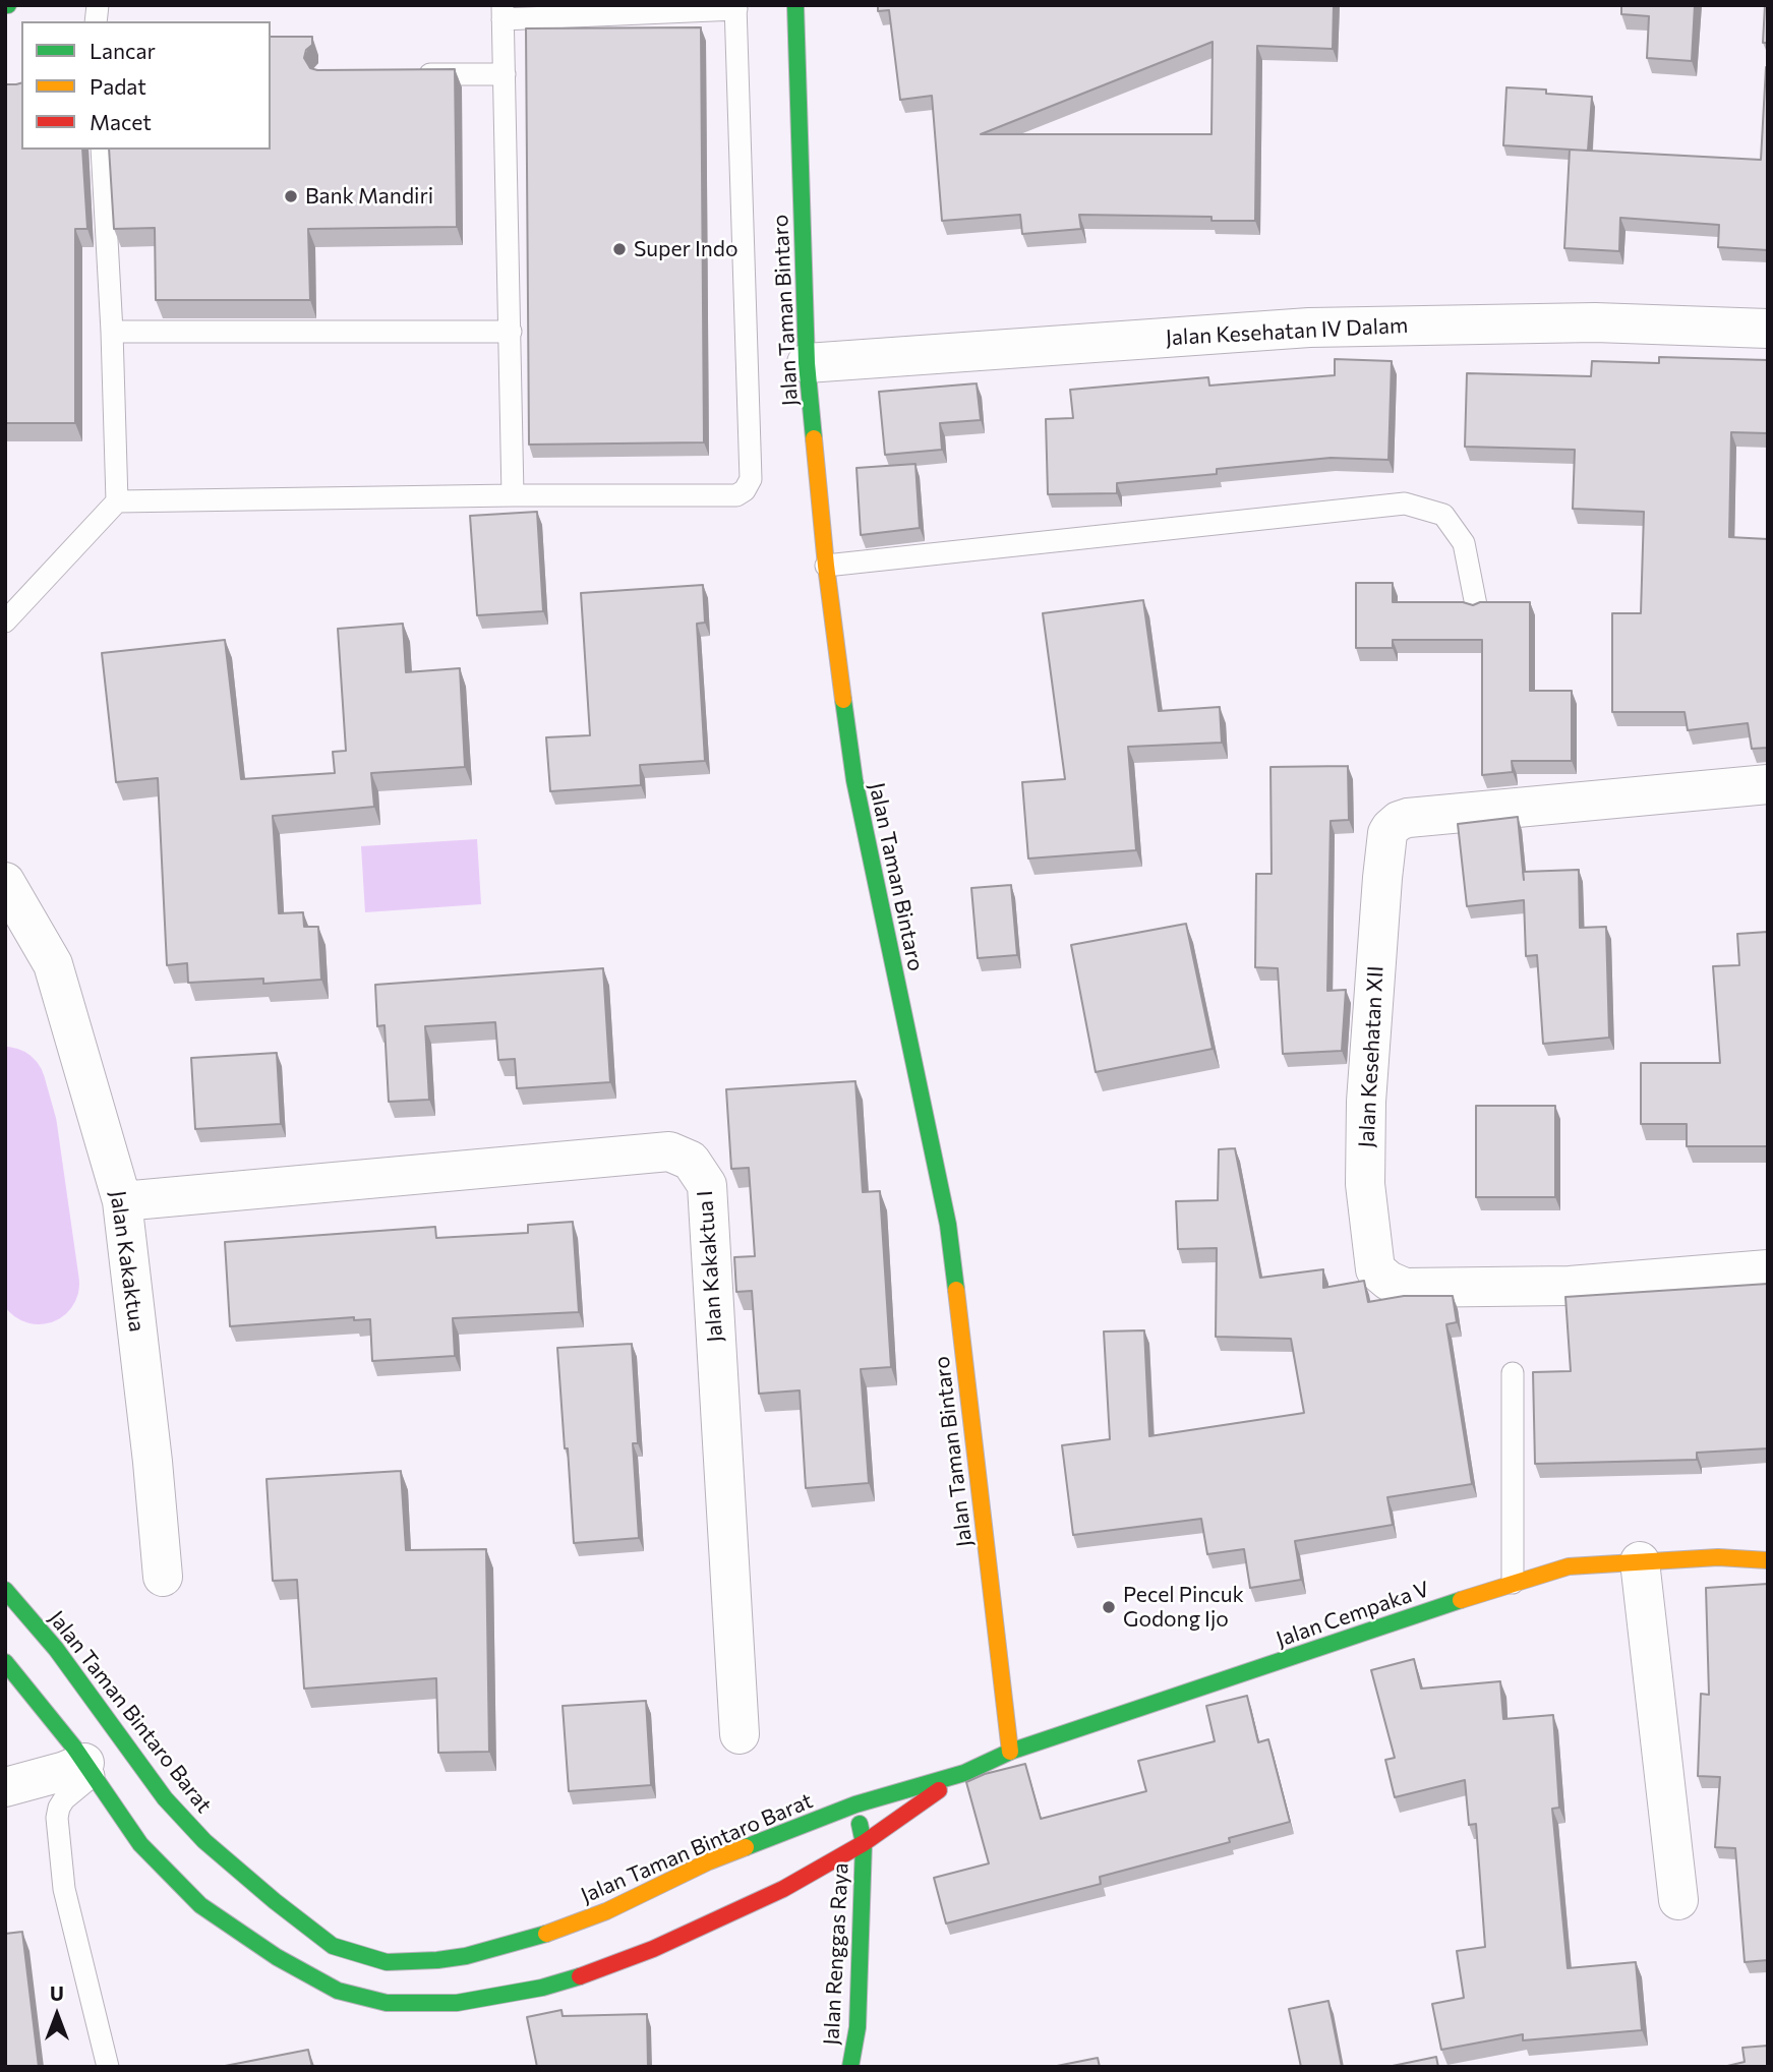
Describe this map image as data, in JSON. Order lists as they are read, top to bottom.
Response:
{
  "streets": {
    "street": [
      "Jalan Taman Bintaro",
      "Jalan Kesehatan IV Dalam",
      "Jalan Kesehatan XII",
      "Jalan Kakaktua",
      "Jalan Kakaktua I",
      "Jalan Cempaka V",
      "Jalan Taman Bintaro Barat",
      "Jalan Renggas Raya"
    ]
  },
  "crossings": [
    ["Jalan Taman Bintaro", "Jalan Kesehatan IV Dalam"],
    ["Jalan Taman Bintaro", "Jalan Cempaka V"],
    ["Jalan Kakaktua", "Jalan Kakaktua I"],
    ["Jalan Cempaka V", "Jalan Taman Bintaro Barat"]
  ],
  "places": ["Bank Mandiri", "Super Indo", "Pecel Pincuk Godong Ijo"],
  "legend": ["Lancar", "Padat", "Macet"],
  "north": "top"
}
